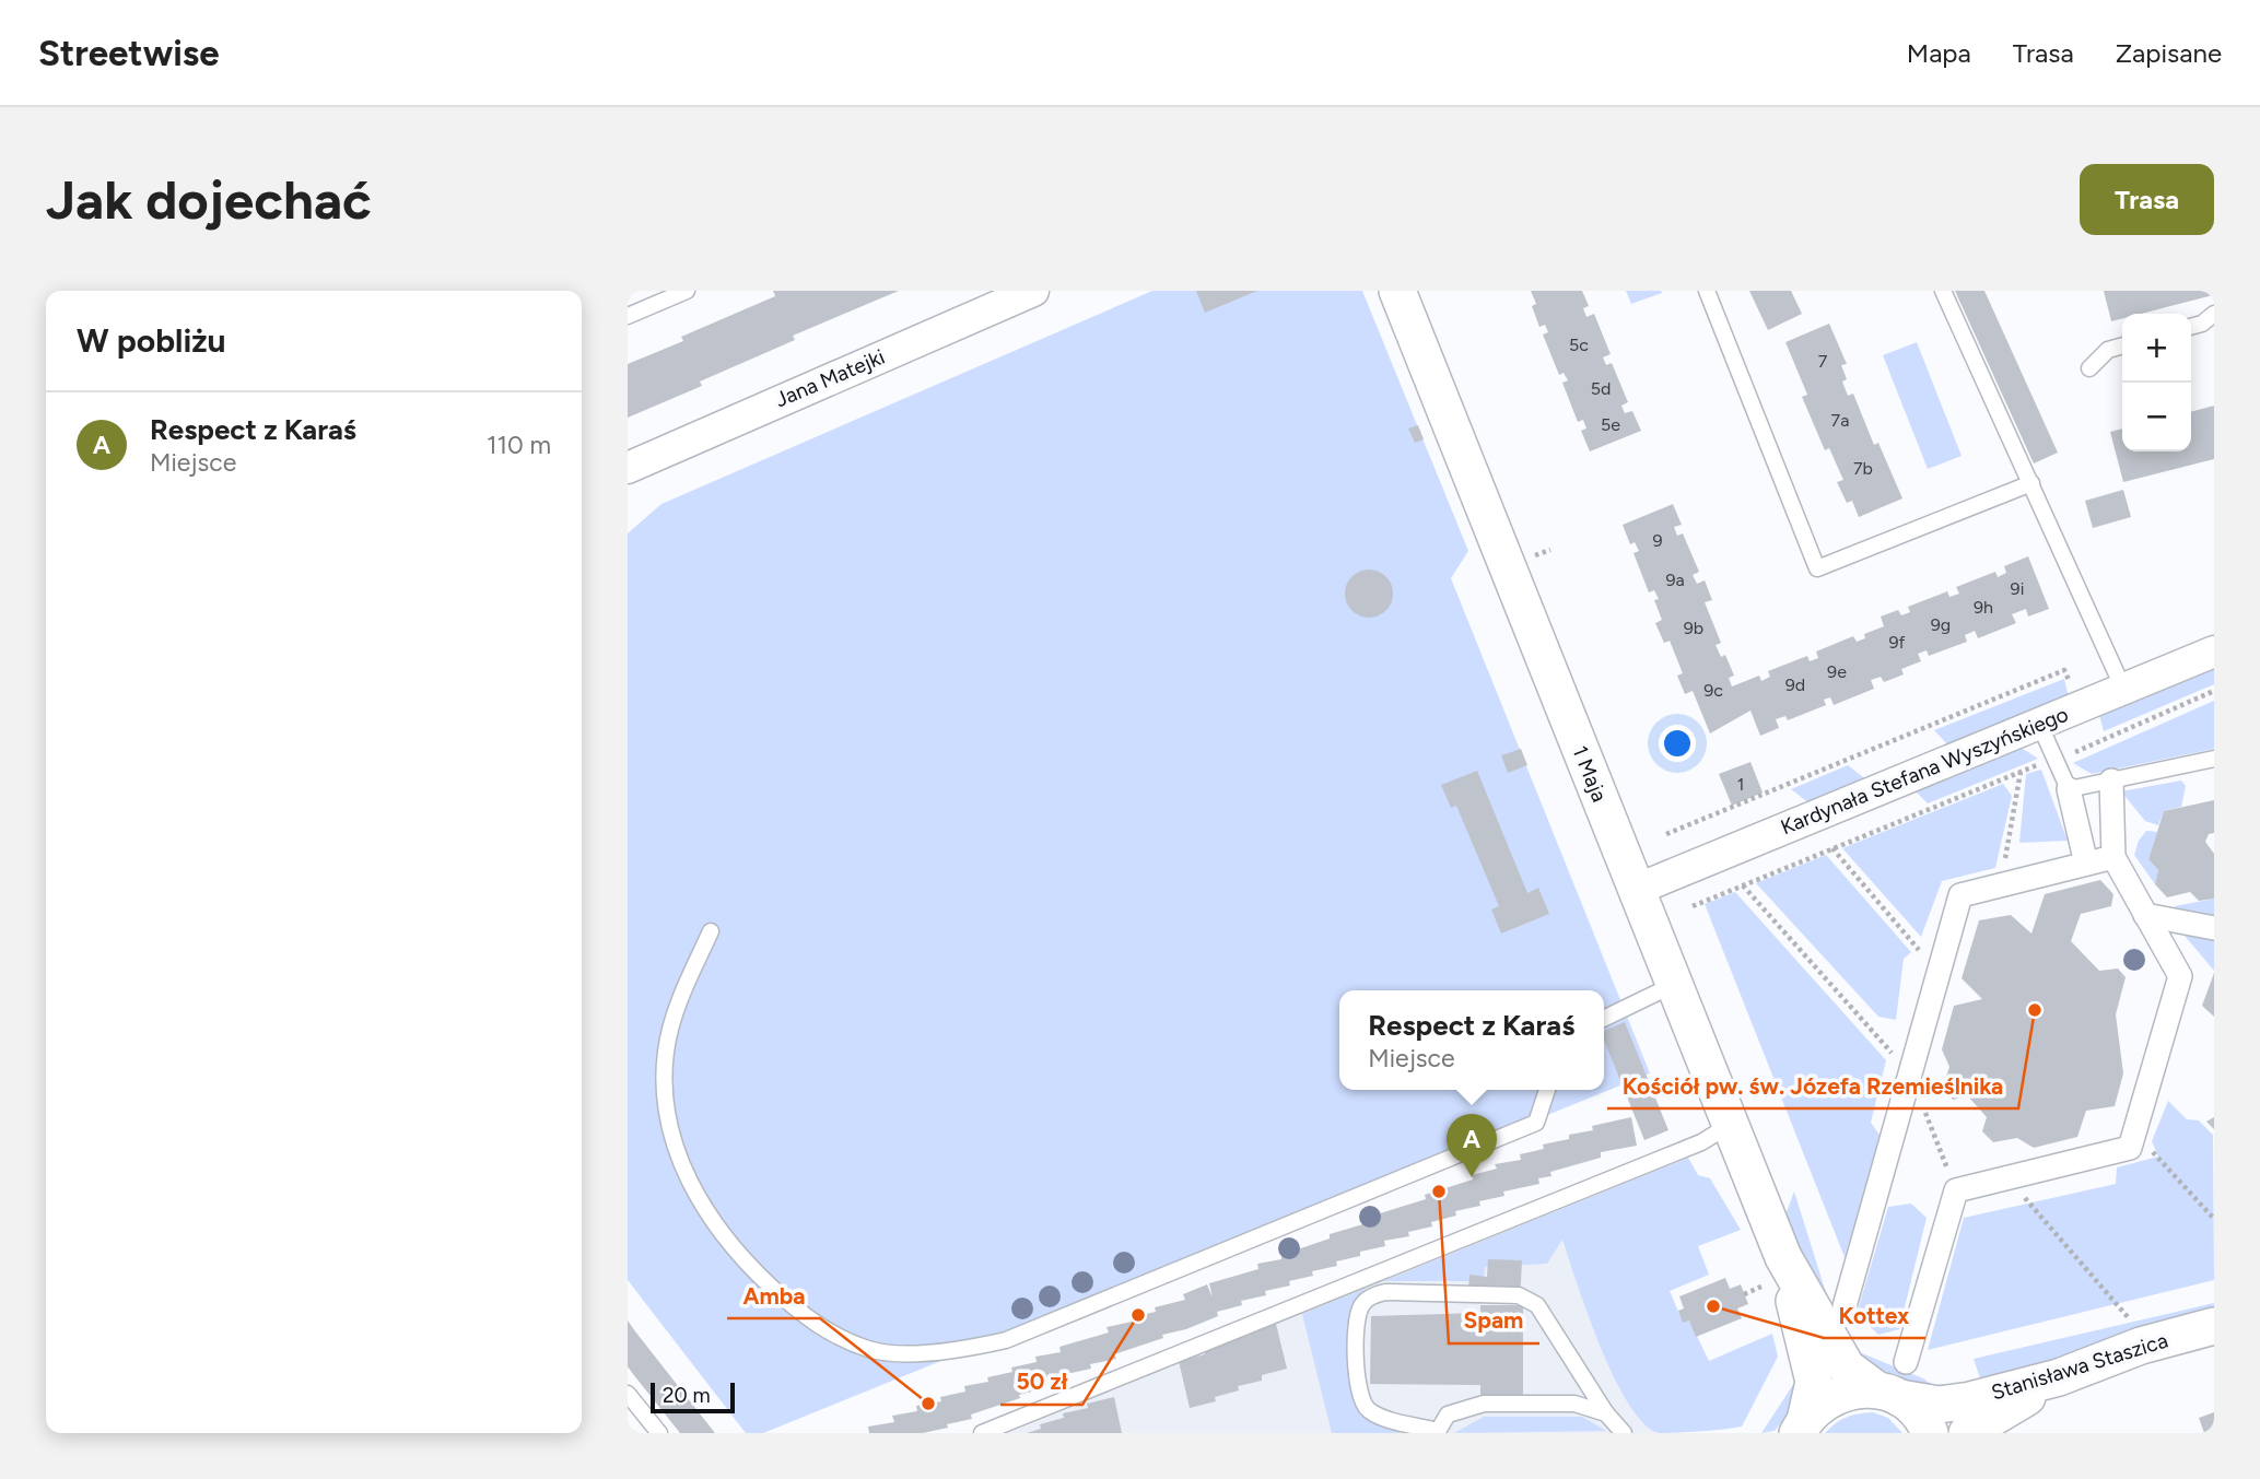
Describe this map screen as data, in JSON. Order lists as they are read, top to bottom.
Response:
{
  "streets": {
    "street": [
      "Jana Matejki",
      "Kardynała Stefana Wyszyńskiego",
      "1 Maja",
      "Stanisława Staszica"
    ]
  },
  "crossings": [
    ["Kardynała Stefana Wyszyńskiego", "1 Maja"],
    ["1 Maja", "Stanisława Staszica"]
  ],
  "places": [
    "Kościół pw. św. Józefa Rzemieślnika",
    "Spam",
    "Kottex",
    "50 zł",
    "Amba"
  ],
  "house_numbers": [
    "5c",
    "7",
    "5d",
    "7a",
    "5e",
    "7b",
    "9",
    "9a",
    "9i",
    "9h",
    "9g",
    "9b",
    "9f",
    "9e",
    "9d",
    "9c",
    "1"
  ],
  "scale_bar": "20 m",
  "page": {
    "header": "Streetwise",
    "nav": ["Mapa", "Trasa", "Zapisane"],
    "buttons": "Trasa",
    "title": "Jak dojechać",
    "heading": "W pobliżu",
    "map_buttons": ["+", "−"],
    "list": [
      {
        "mark": "A",
        "name": "Respect z Karaś",
        "note": "Miejsce",
        "value": "110 m"
      }
    ],
    "popup": ["Respect z Karaś", "Miejsce"],
    "pins": "A",
    "scale": "20 m"
  }
}
